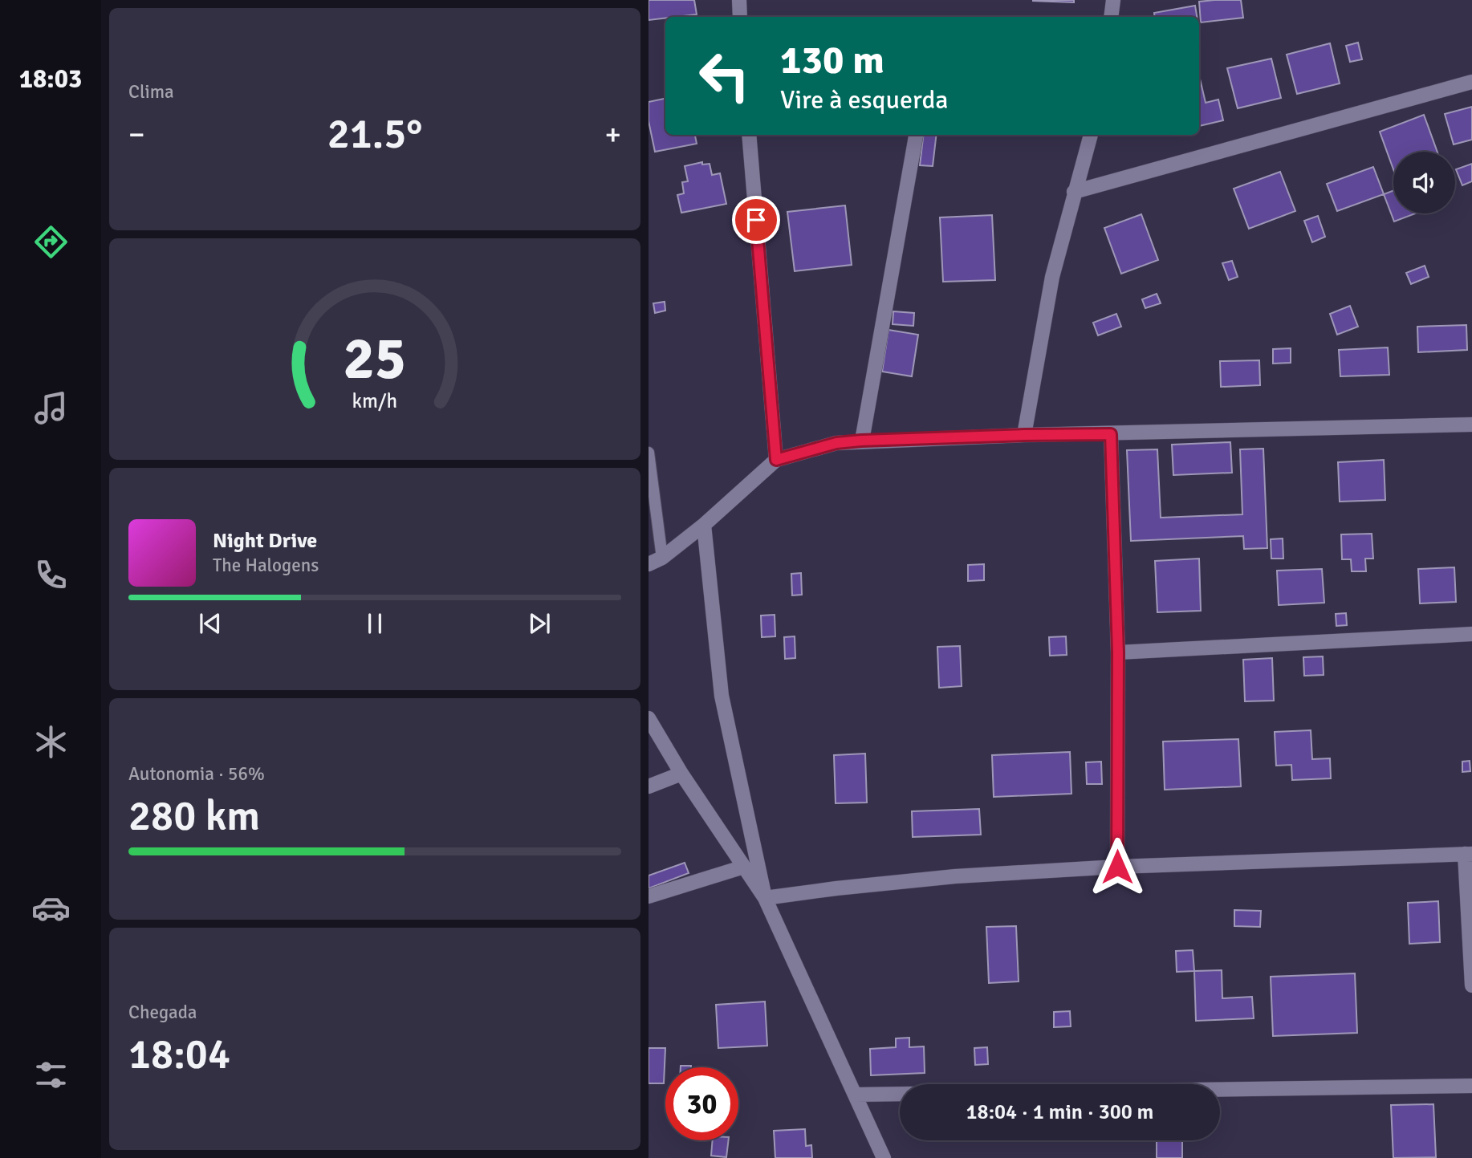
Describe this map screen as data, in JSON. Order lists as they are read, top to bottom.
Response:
{
  "page": {
    "tabs": "18:03",
    "tile": [
      "Clima",
      ["Autonomia · 56%", "280 km"],
      ["Chegada", "18:04"]
    ],
    "turn": ["130 m", "Vire à esquerda"],
    "heat": ["−", "21.5°", "+"],
    "song": ["Night Drive", "The Halogens"],
    "limit": "30",
    "trip": "18:04 · 1 min · 300 m",
    "gauge": ["25", "km/h"]
  }
}
